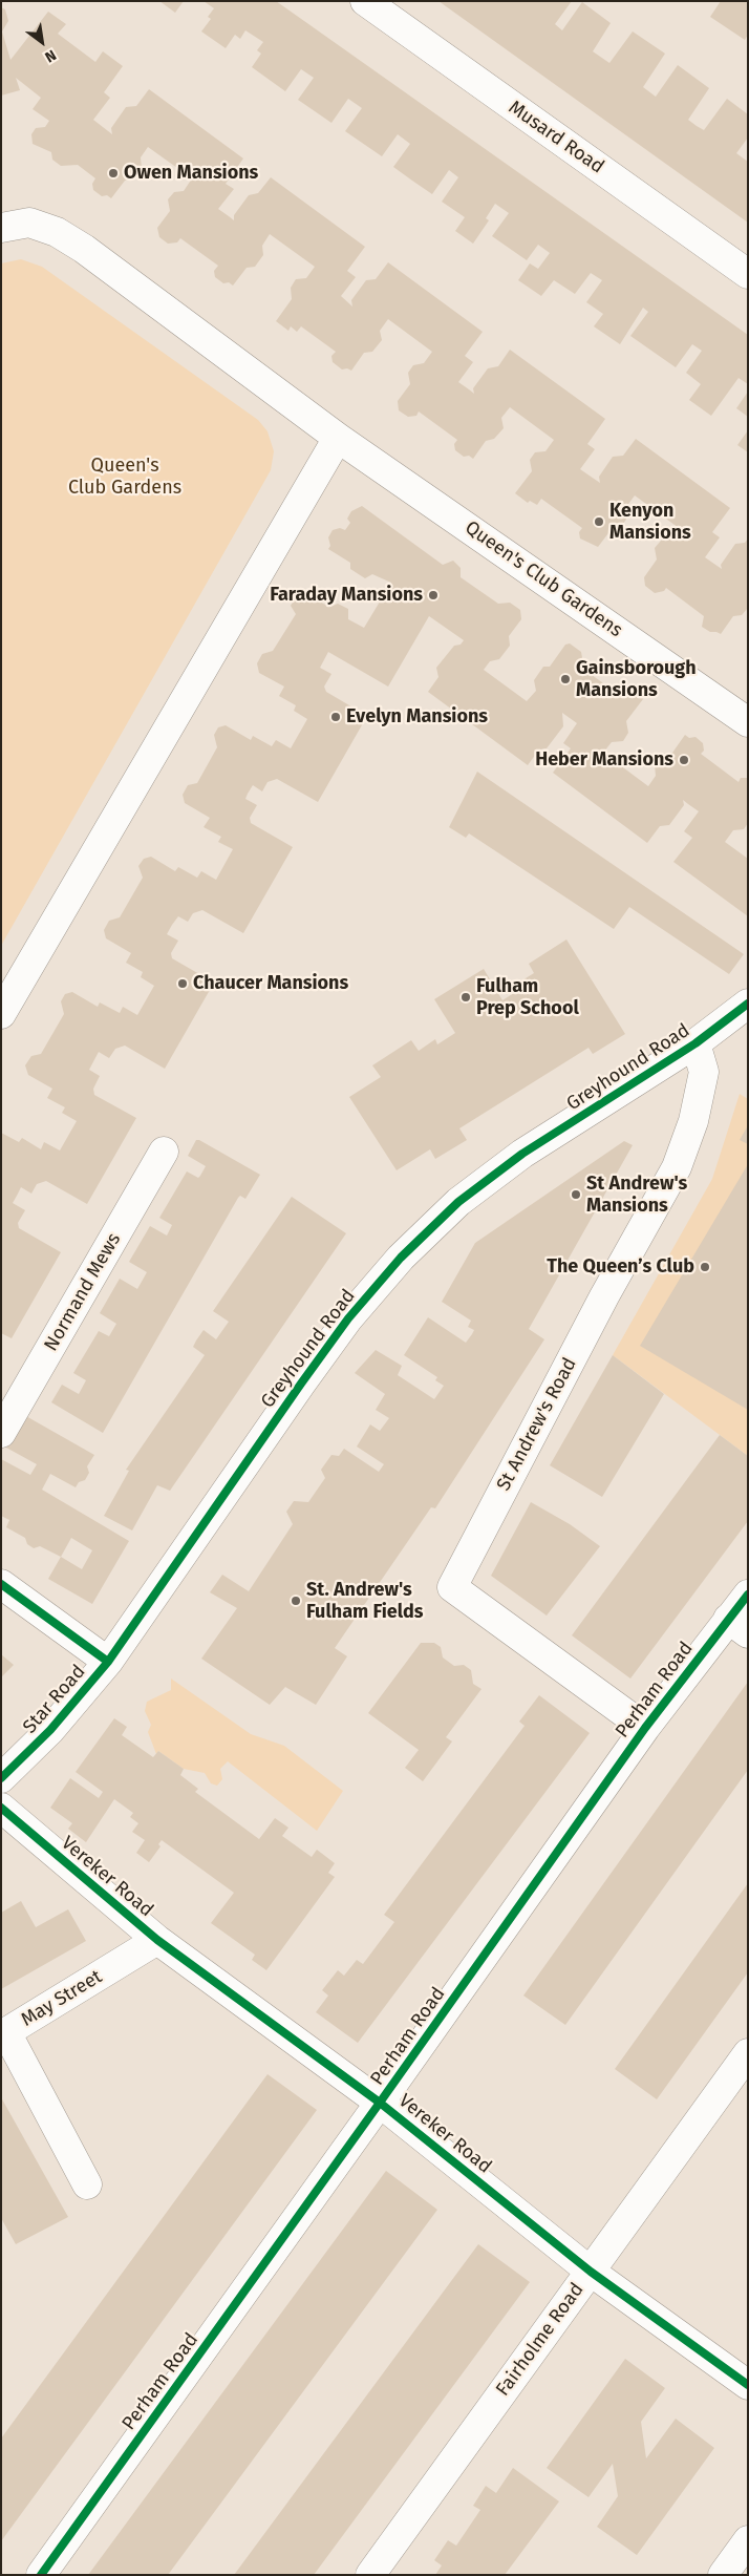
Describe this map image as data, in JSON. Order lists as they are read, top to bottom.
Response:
{
  "streets": {
    "street": [
      "Musard Road",
      "Queen's Club Gardens",
      "Greyhound Road",
      "Normand Mews",
      "St Andrew's Road",
      "Perham Road",
      "Star Road",
      "Vereker Road",
      "May Street",
      "Fairholme Road"
    ]
  },
  "crossings": [
    ["Greyhound Road", "St Andrew's Road"],
    ["Greyhound Road", "Star Road"],
    ["St Andrew's Road", "Perham Road"],
    ["Perham Road", "Vereker Road"],
    ["Vereker Road", "May Street"],
    ["Vereker Road", "Fairholme Road"]
  ],
  "parks": ["Queen's Club Gardens"],
  "places": [
    "Owen Mansions",
    "Kenyon Mansions",
    "Faraday Mansions",
    "Gainsborough Mansions",
    "Evelyn Mansions",
    "Heber Mansions",
    "Chaucer Mansions",
    "Fulham Prep School",
    "St Andrew's Mansions",
    "The Queen’s Club",
    "St. Andrew's Fulham Fields"
  ],
  "north": "bottom right"
}
